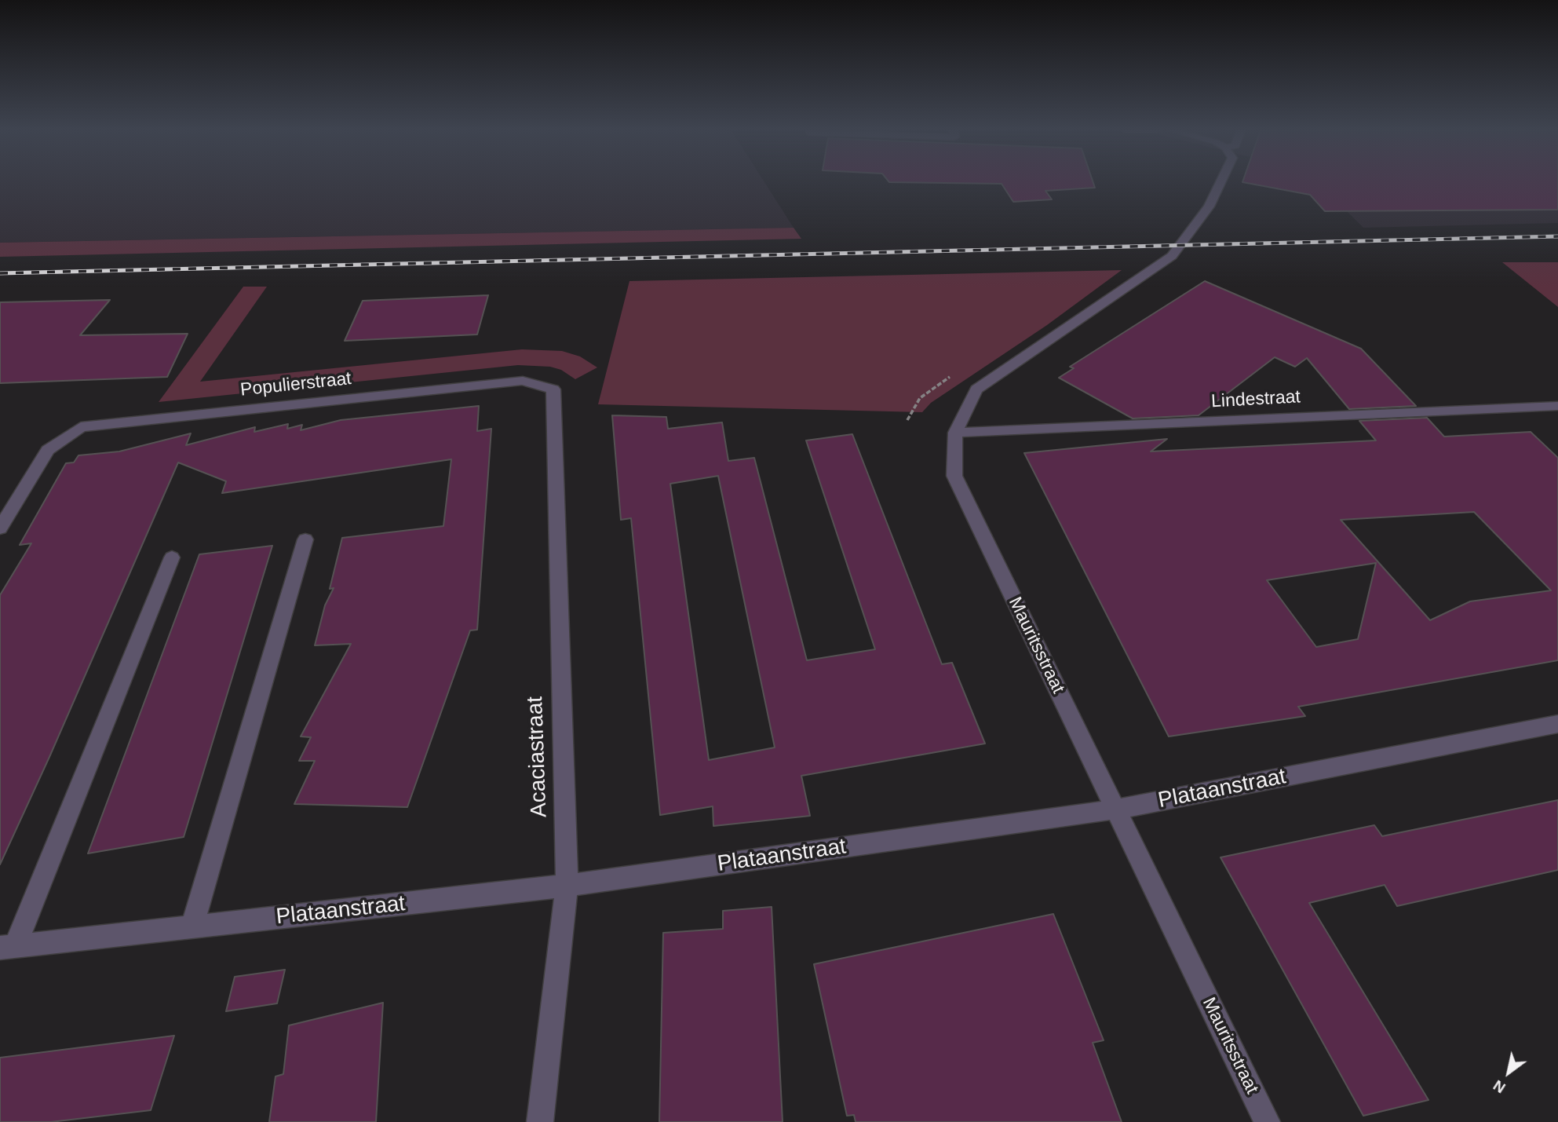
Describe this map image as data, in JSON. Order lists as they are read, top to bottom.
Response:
{
  "streets": {
    "street": [
      "Populierstraat",
      "Lindestraat",
      "Mauritsstraat",
      "Acaciastraat",
      "Plataanstraat"
    ]
  },
  "crossings": [
    ["Populierstraat", "Acaciastraat"],
    ["Lindestraat", "Mauritsstraat"],
    ["Mauritsstraat", "Plataanstraat"],
    ["Acaciastraat", "Plataanstraat"]
  ],
  "north": "bottom left"
}
